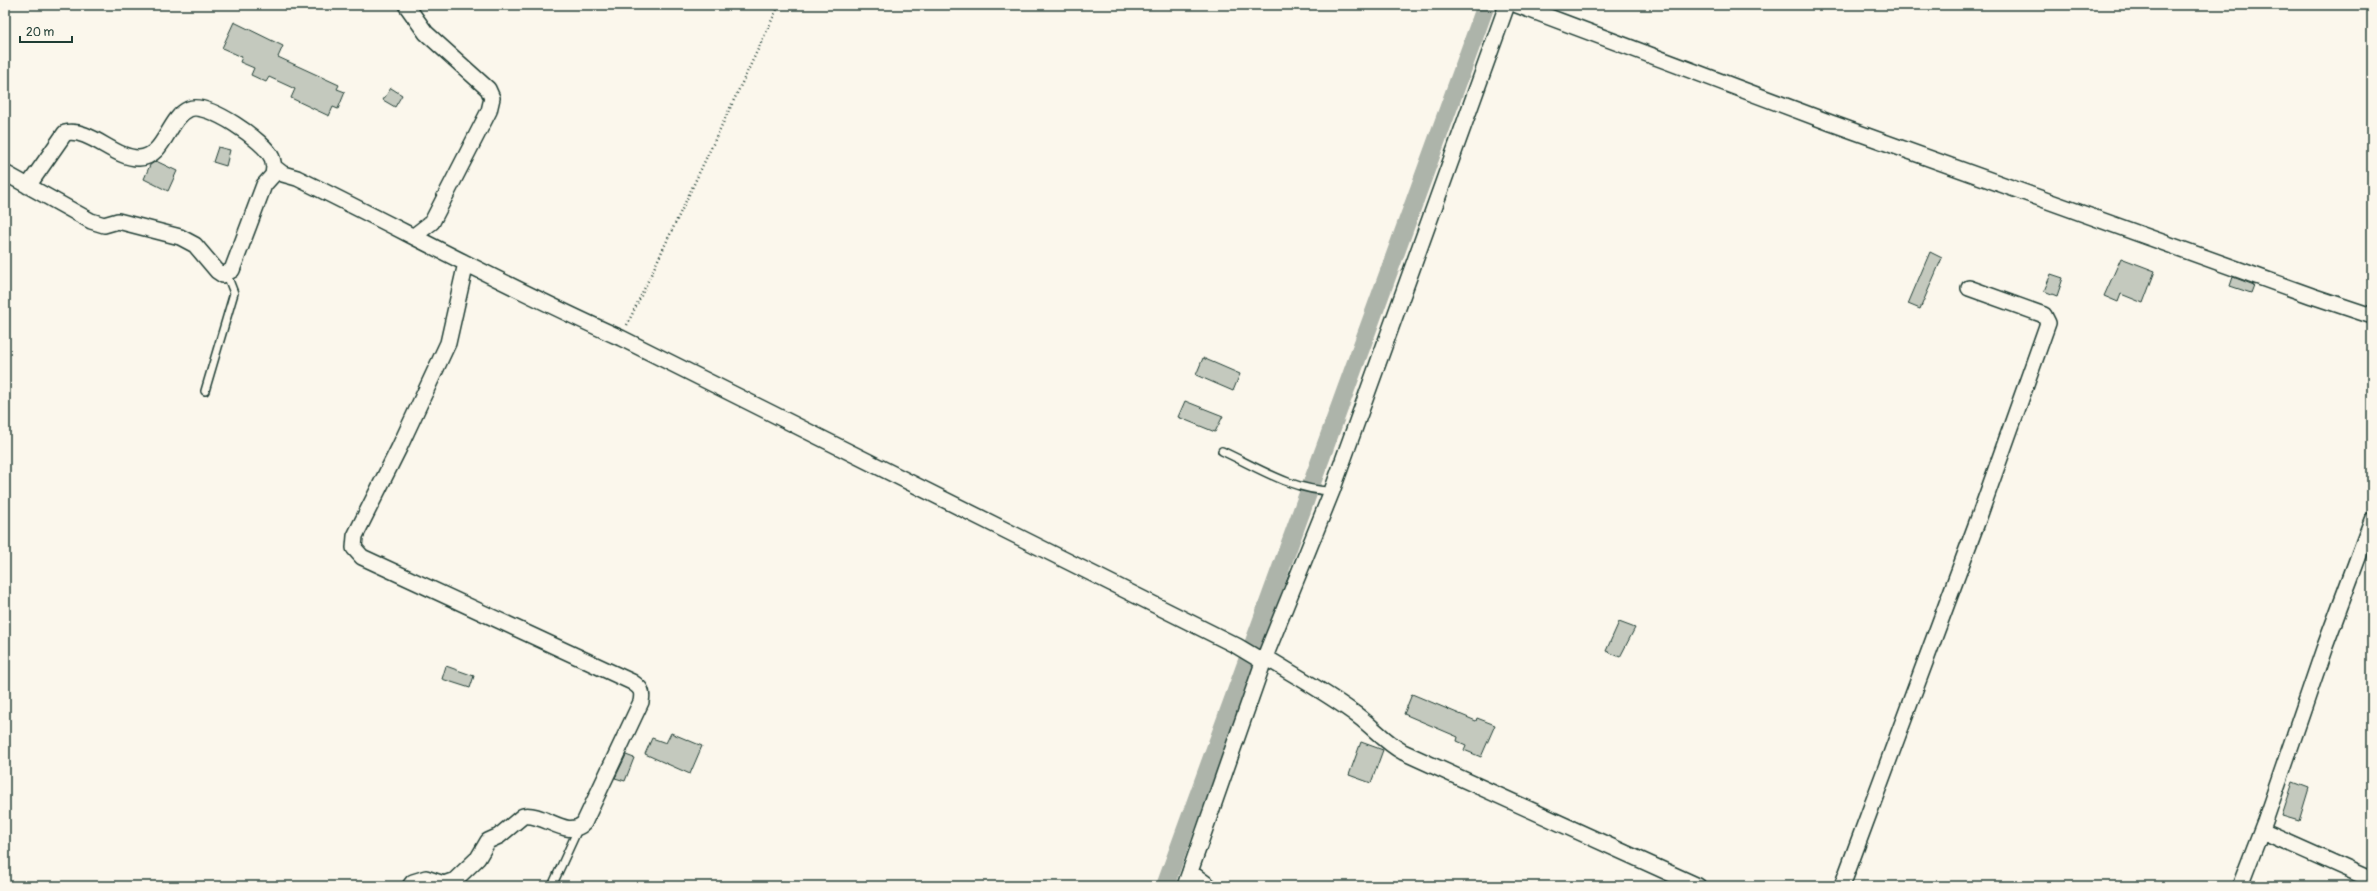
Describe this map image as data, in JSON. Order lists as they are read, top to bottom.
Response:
{
  "scale_bar": "20 m"
}
